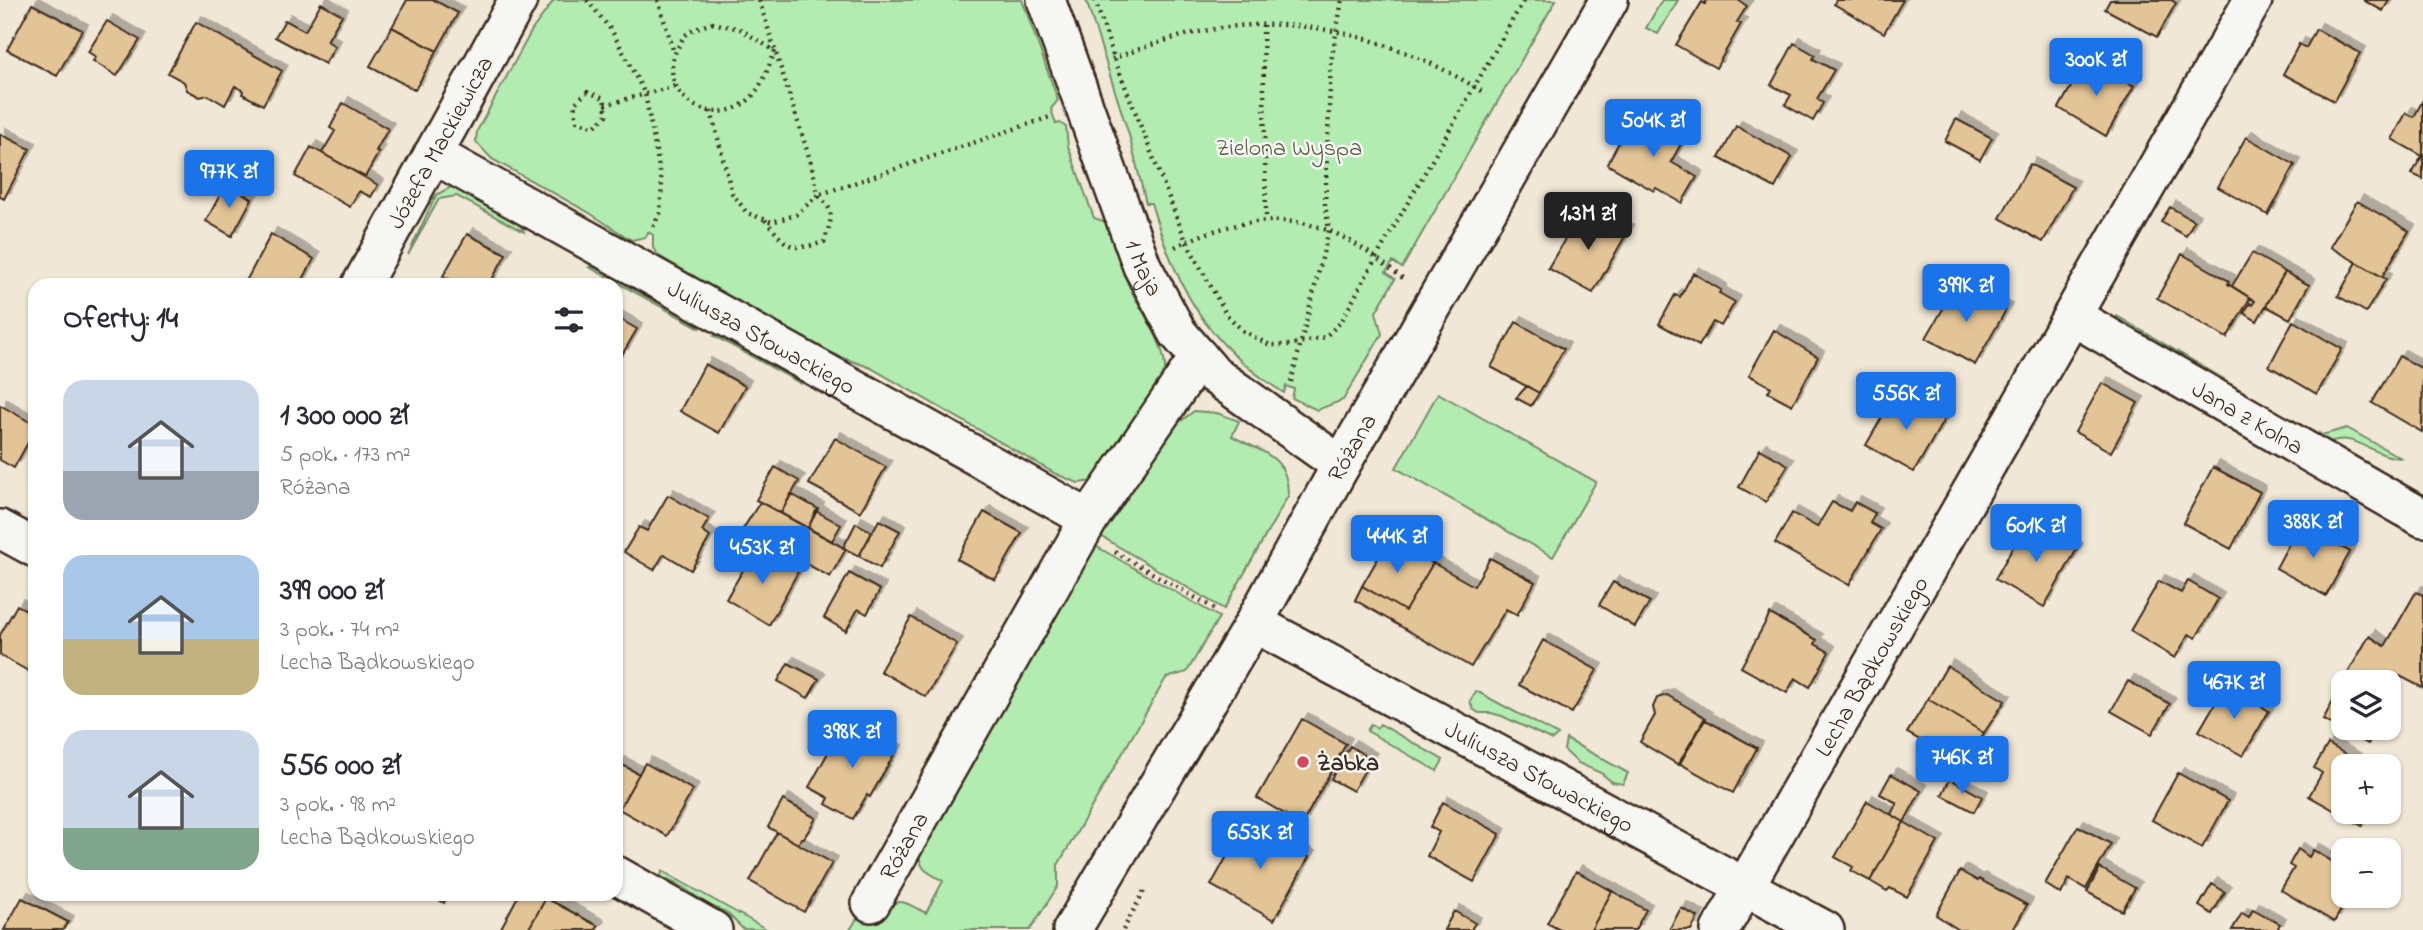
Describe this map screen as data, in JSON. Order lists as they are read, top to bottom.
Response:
{
  "streets": {
    "street": [
      "Józefa Mackiewicza",
      "1 Maja",
      "Juliusza Słowackiego",
      "Jana z Kolna",
      "Różana",
      "Lecha Bądkowskiego"
    ]
  },
  "crossings": [
    ["Józefa Mackiewicza", "Juliusza Słowackiego"],
    ["1 Maja", "Różana"],
    ["Juliusza Słowackiego", "Różana"],
    ["Juliusza Słowackiego", "Lecha Bądkowskiego"],
    ["Jana z Kolna", "Lecha Bądkowskiego"]
  ],
  "parks": ["Zielona Wyspa"],
  "places": ["Żabka"],
  "page": {
    "price": [
      "300K zł",
      "504K zł",
      "977K zł",
      "1.3M zł",
      "399K zł",
      "556K zł",
      "388K zł",
      "601K zł",
      "444K zł",
      "453K zł",
      "467K zł",
      "398K zł",
      "746K zł",
      "653K zł"
    ],
    "heading": "Oferty: 14",
    "list": [
      {
        "name": "1 300 000 zł",
        "note": "5 pok. · 173 m² · Różana"
      },
      {
        "name": "399 000 zł",
        "note": "3 pok. · 74 m² · Lecha Bądkowskiego"
      },
      {
        "name": "556 000 zł",
        "note": "3 pok. · 98 m² · Lecha Bądkowskiego"
      }
    ],
    "map_buttons": ["+", "−"]
  }
}
